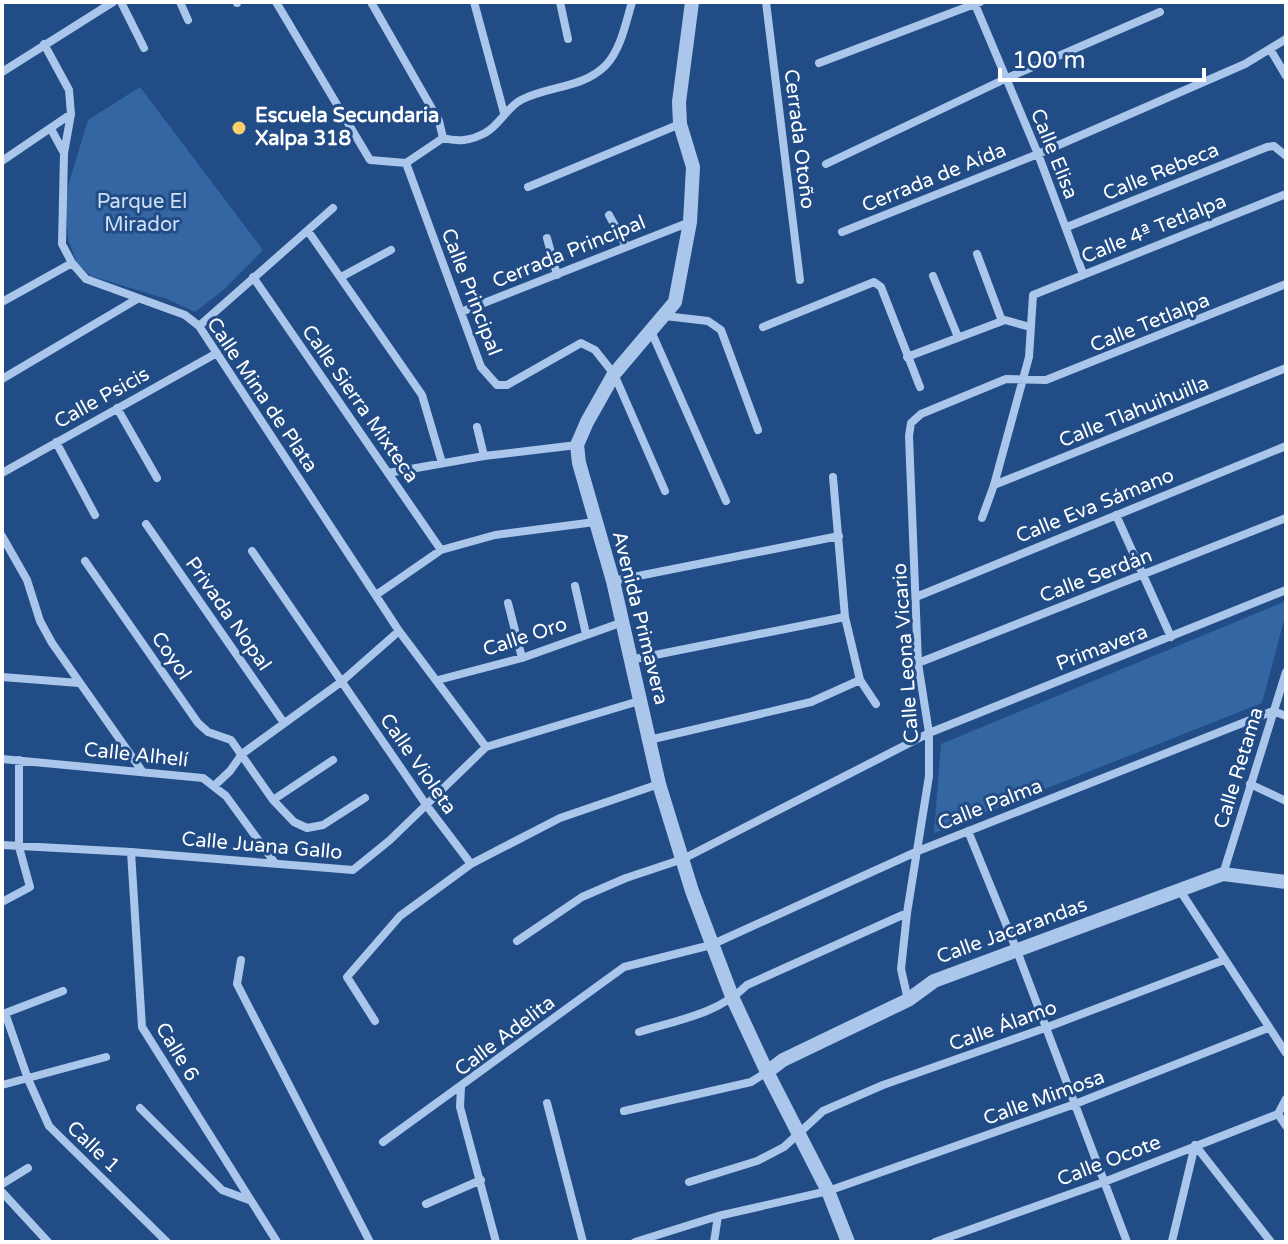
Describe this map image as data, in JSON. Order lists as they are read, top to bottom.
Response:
{
  "streets": {
    "street": [
      "Cerrada Otoño",
      "Calle Elisa",
      "Calle Rebeca",
      "Cerrada de Aída",
      "Calle 4ª Tetlalpa",
      "Cerrada Principal",
      "Calle Principal",
      "Calle Tetlalpa",
      "Calle Mina de Plata",
      "Calle Psicis",
      "Calle Sierra Mixteca",
      "Calle Tlahuihuilla",
      "Calle Eva Sámano",
      "Calle Serdán",
      "Privada Nopal",
      "Avenida Primavera",
      "Calle Oro",
      "Primavera",
      "Calle Leona Vicario",
      "Coyol",
      "Calle Alhelí",
      "Calle Violeta",
      "Calle Retama",
      "Calle Palma",
      "Calle Juana Gallo",
      "Calle Jacarandas",
      "Calle Álamo",
      "Calle Adelita",
      "Calle 6",
      "Calle Mimosa",
      "Calle 1",
      "Calle Ocote"
    ]
  },
  "crossings": [
    ["Calle Elisa", "Calle Rebeca"],
    ["Calle Elisa", "Cerrada de Aída"],
    ["Calle Elisa", "Calle 4ª Tetlalpa"],
    ["Cerrada Principal", "Calle Principal"],
    ["Calle Tetlalpa", "Calle Leona Vicario"],
    ["Calle Mina de Plata", "Calle Psicis"],
    ["Calle Mina de Plata", "Calle Oro"],
    ["Calle Mina de Plata", "Calle Juana Gallo"],
    ["Calle Eva Sámano", "Calle Leona Vicario"],
    ["Calle Serdán", "Calle Leona Vicario"],
    ["Avenida Primavera", "Calle Oro"],
    ["Avenida Primavera", "Primavera"],
    ["Avenida Primavera", "Calle Palma"],
    ["Avenida Primavera", "Calle Juana Gallo"],
    ["Avenida Primavera", "Calle Jacarandas"],
    ["Avenida Primavera", "Calle Álamo"],
    ["Avenida Primavera", "Calle Adelita"],
    ["Avenida Primavera", "Calle Mimosa"],
    ["Primavera", "Calle Leona Vicario"],
    ["Calle Leona Vicario", "Calle Palma"],
    ["Calle Leona Vicario", "Calle Jacarandas"],
    ["Calle Violeta", "Calle Juana Gallo"],
    ["Calle Retama", "Calle Palma"],
    ["Calle Retama", "Calle Jacarandas"],
    ["Calle Palma", "Calle Adelita"],
    ["Calle Juana Gallo", "Calle 6"]
  ],
  "parks": ["Parque El Mirador"],
  "places": ["Escuela Secundaria Xalpa 318"],
  "scale_bar": "100 m"
}
